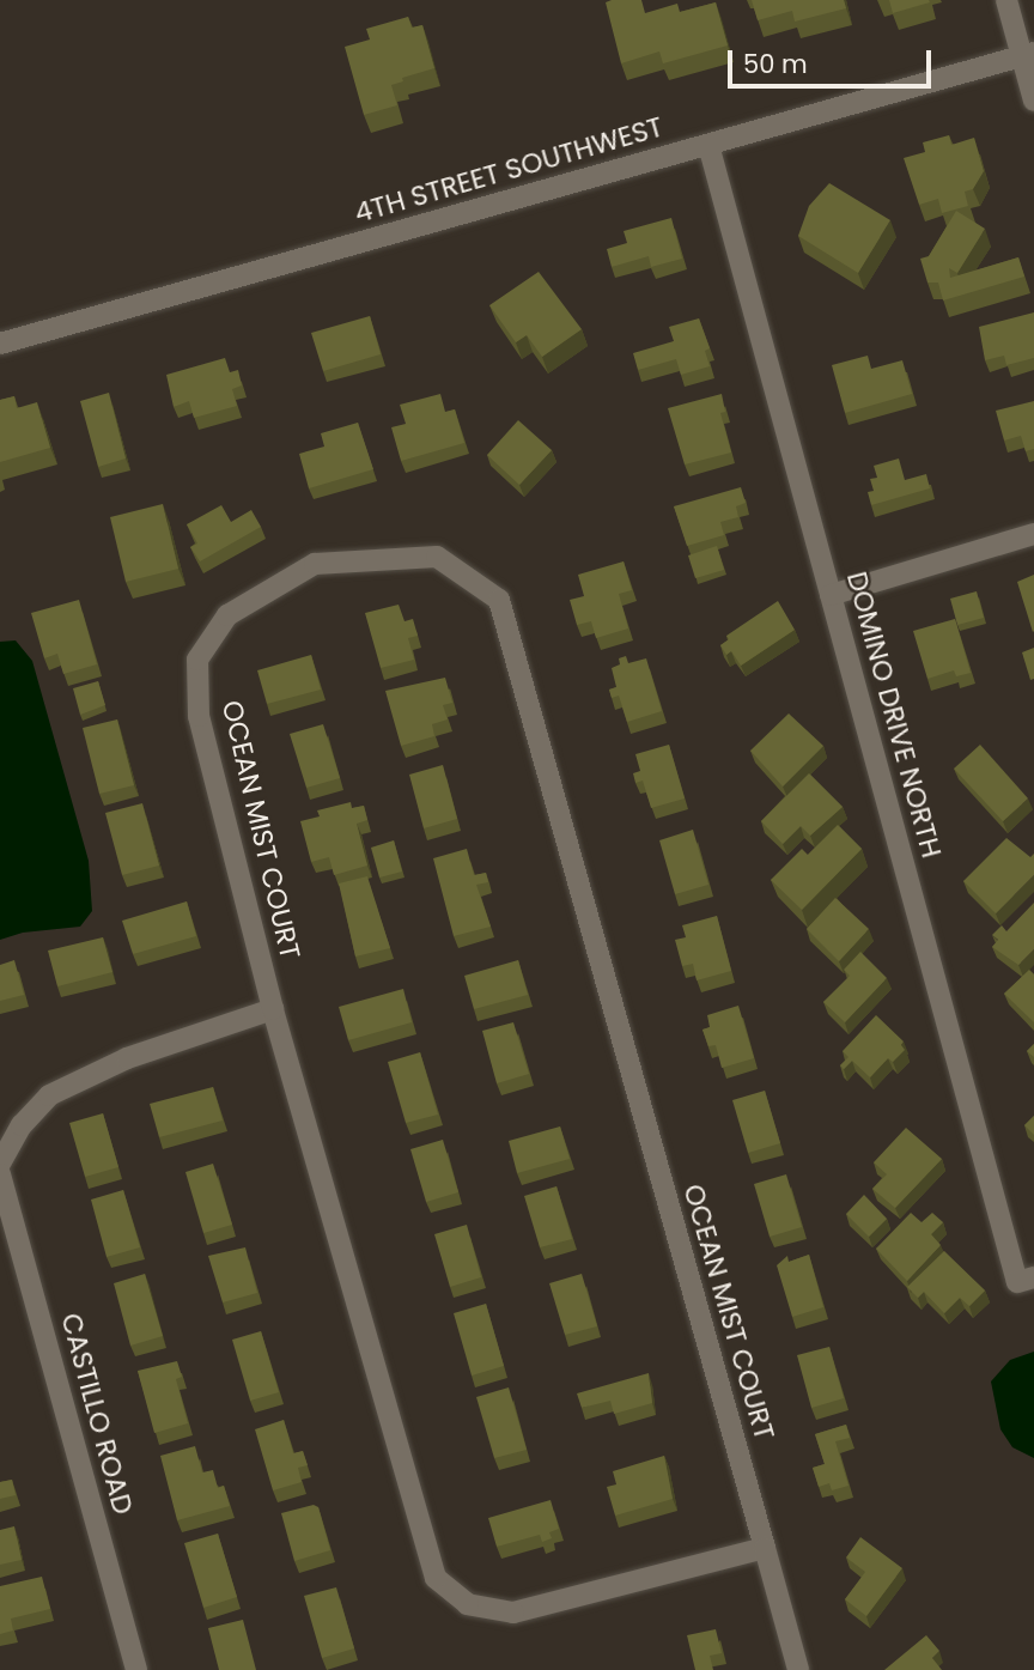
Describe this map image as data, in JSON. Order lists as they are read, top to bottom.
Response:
{
  "streets": {
    "street": [
      "4TH STREET SOUTHWEST",
      "DOMINO DRIVE NORTH",
      "OCEAN MIST COURT",
      "CASTILLO ROAD"
    ]
  },
  "crossings": [
    ["4TH STREET SOUTHWEST", "DOMINO DRIVE NORTH"]
  ],
  "scale_bar": "50 m"
}
